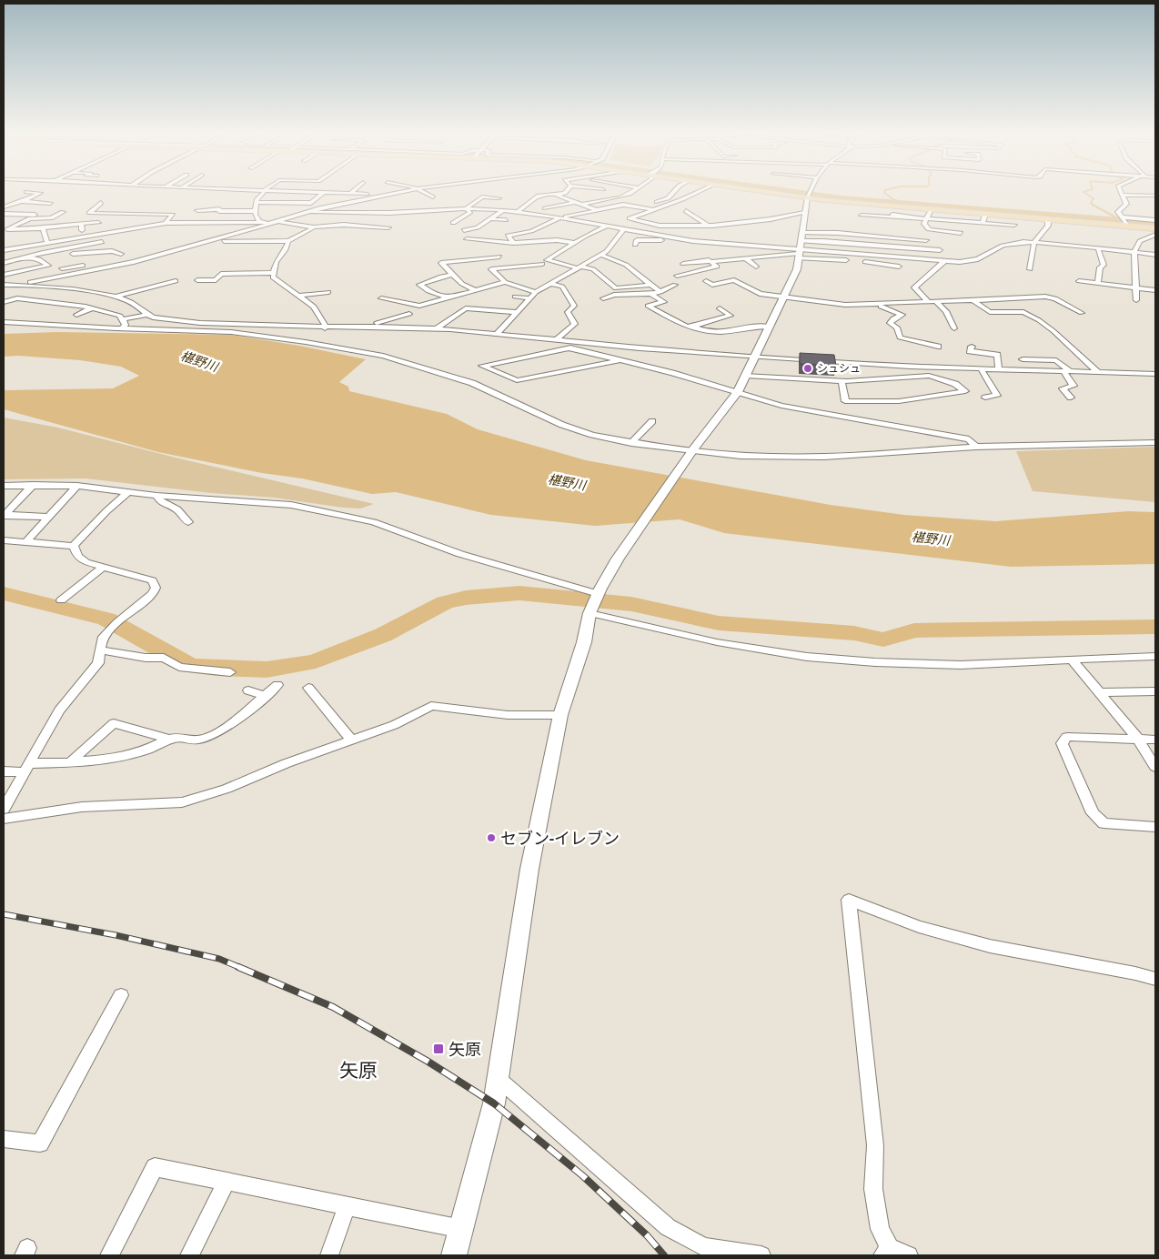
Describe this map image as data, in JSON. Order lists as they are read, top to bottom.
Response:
{
  "districts": ["矢原"],
  "water": ["椹野川"],
  "places": {
    "other": ["シュシュ", "セブン-イレブン"],
    "transit": ["矢原"]
  }
}
